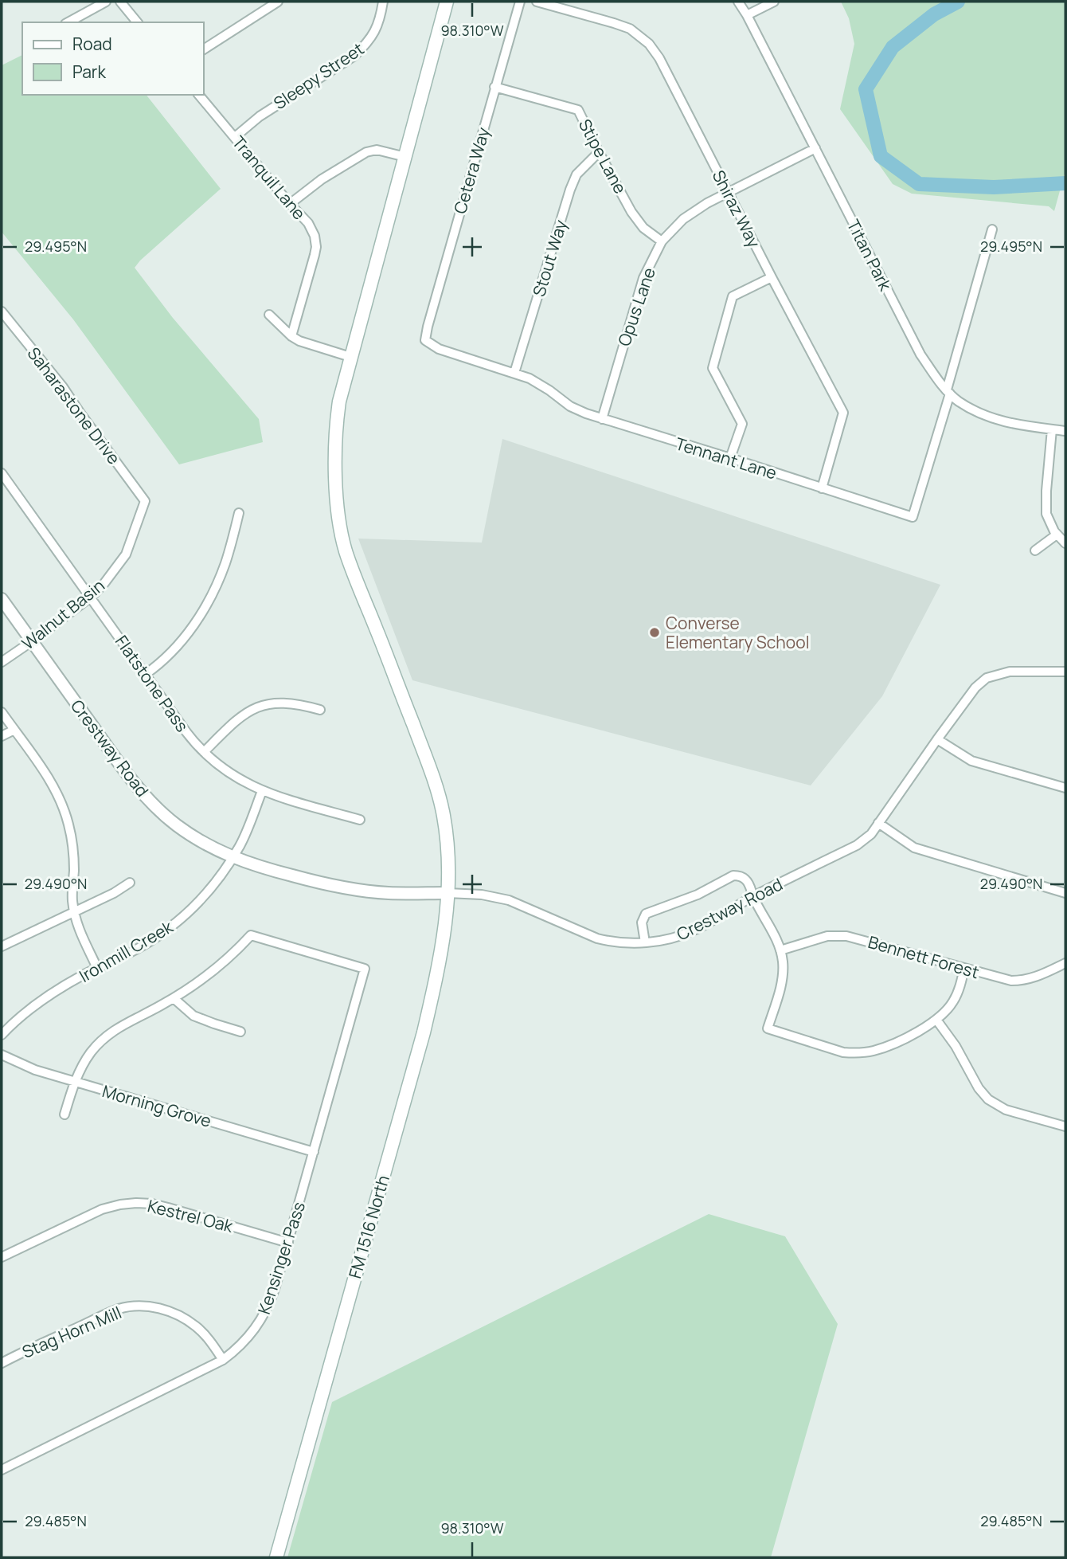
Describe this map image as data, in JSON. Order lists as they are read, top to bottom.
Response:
{
  "streets": {
    "main road": ["FM 1516 North"],
    "street": [
      "Sleepy Street",
      "Stipe Lane",
      "Cetera Way",
      "Tranquil Lane",
      "Shiraz Way",
      "Titan Park",
      "Stout Way",
      "Opus Lane",
      "Saharastone Drive",
      "Tennant Lane",
      "Walnut Basin",
      "Flatstone Pass",
      "Crestway Road",
      "Ironmill Creek",
      "Bennett Forest",
      "Morning Grove",
      "Kestrel Oak",
      "Kensinger Pass",
      "Stag Horn Mill"
    ]
  },
  "crossings": [
    ["Sleepy Street", "Tranquil Lane"],
    ["Stipe Lane", "Cetera Way"],
    ["Stipe Lane", "Stout Way"],
    ["Stipe Lane", "Opus Lane"],
    ["Cetera Way", "Tennant Lane"],
    ["Shiraz Way", "Opus Lane"],
    ["Shiraz Way", "Tennant Lane"],
    ["Titan Park", "Opus Lane"],
    ["Titan Park", "Tennant Lane"],
    ["Stout Way", "Tennant Lane"],
    ["Opus Lane", "Tennant Lane"],
    ["Saharastone Drive", "Walnut Basin"],
    ["Walnut Basin", "Flatstone Pass"],
    ["Walnut Basin", "Crestway Road"],
    ["Flatstone Pass", "Ironmill Creek"],
    ["Crestway Road", "Ironmill Creek"],
    ["Crestway Road", "FM 1516 North"],
    ["Morning Grove", "Kensinger Pass"],
    ["Kestrel Oak", "Kensinger Pass"],
    ["Kensinger Pass", "Stag Horn Mill"]
  ],
  "places": ["Converse Elementary School"],
  "legend": ["Road", "Park"],
  "coordinates": [
    "98.310°W",
    "29.495°N",
    "29.490°N",
    "29.485°N"
  ]
}
